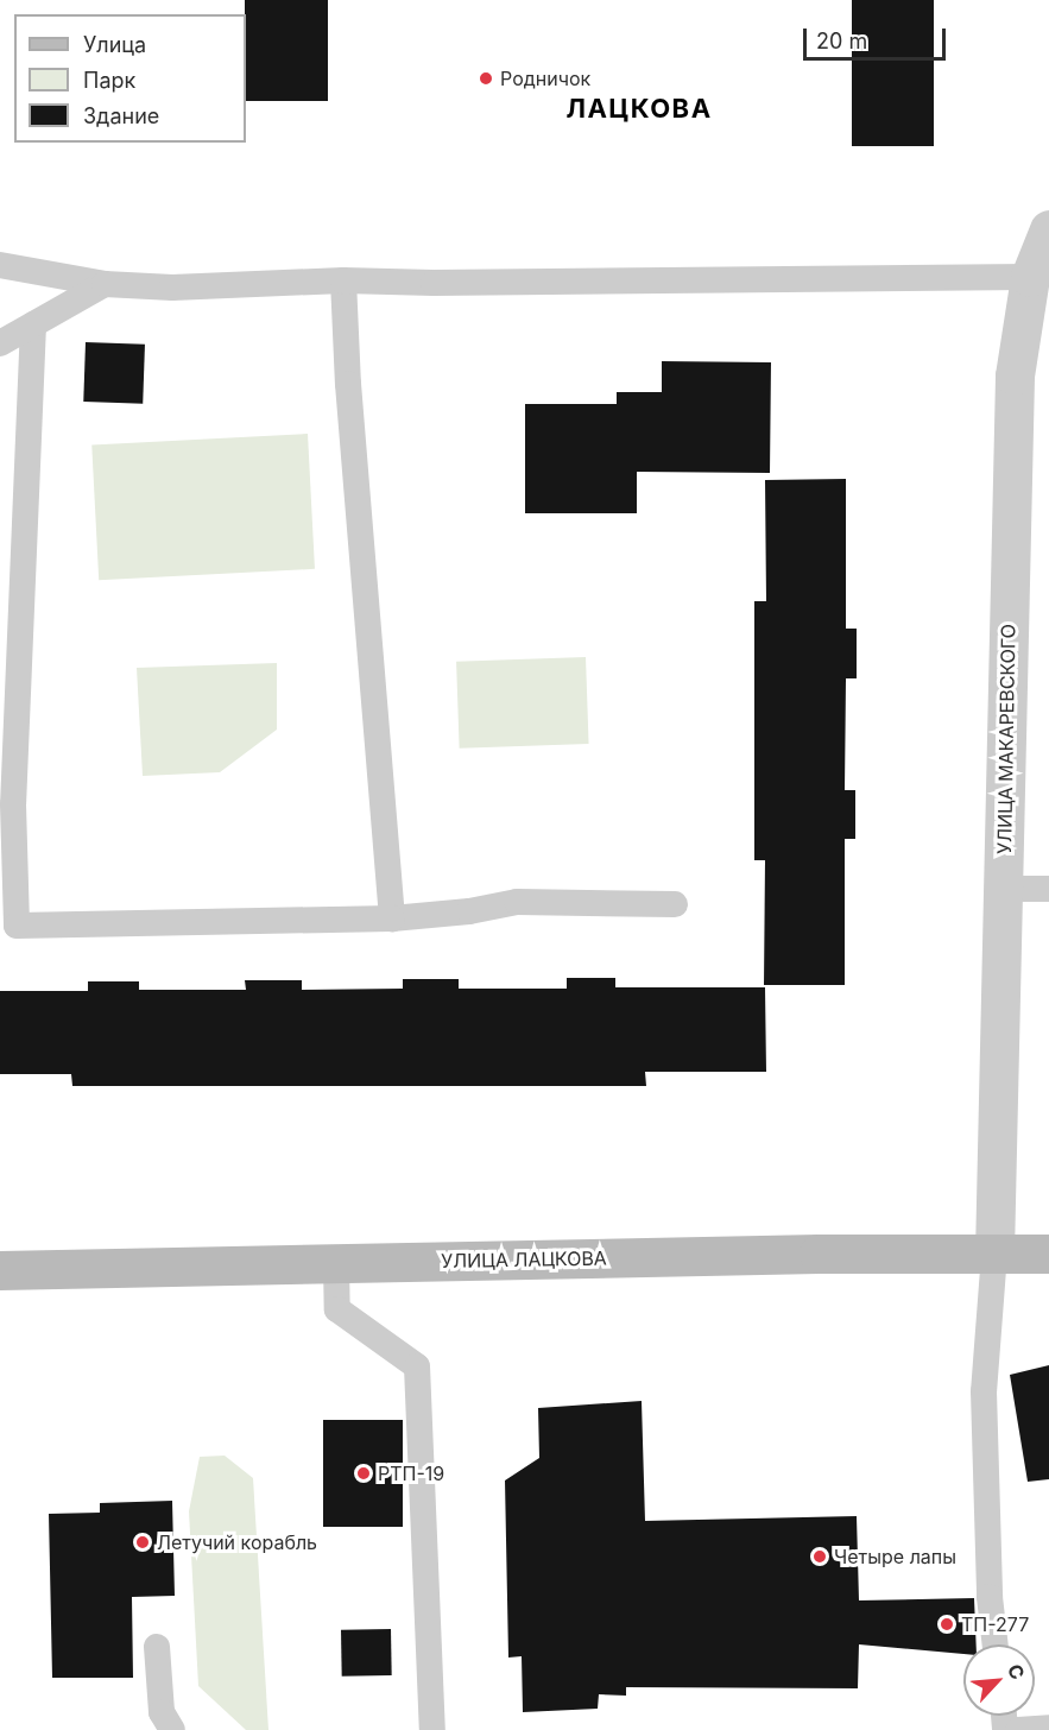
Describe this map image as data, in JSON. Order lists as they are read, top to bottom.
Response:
{
  "streets": {
    "street": ["УЛИЦА МАКАРЕВСКОГО", "УЛИЦА ЛАЦКОВА"]
  },
  "crossings": [
    ["УЛИЦА МАКАРЕВСКОГО", "УЛИЦА ЛАЦКОВА"]
  ],
  "districts": ["ЛАЦКОВА"],
  "places": [
    "Родничок",
    "РТП-19",
    "Летучий корабль",
    "Четыре лапы",
    "ТП-277"
  ],
  "legend": ["Улица", "Парк", "Здание"],
  "scale_bar": "20 m",
  "north": "top right"
}
